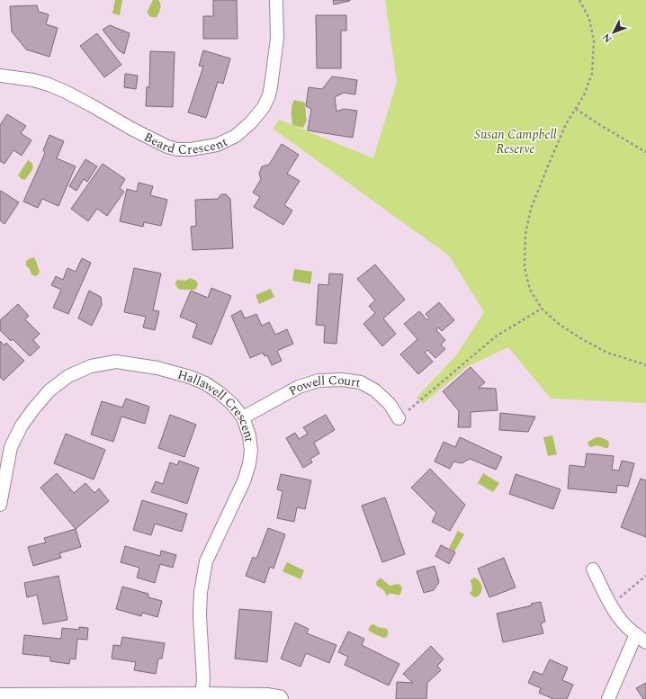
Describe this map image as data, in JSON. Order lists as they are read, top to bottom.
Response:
{
  "streets": {
    "street": ["Beard Crescent", "Powell Court", "Hallawell Crescent"]
  },
  "crossings": [
    ["Powell Court", "Hallawell Crescent"]
  ],
  "parks": ["Susan Campbell Reserve"],
  "north": "bottom left"
}
